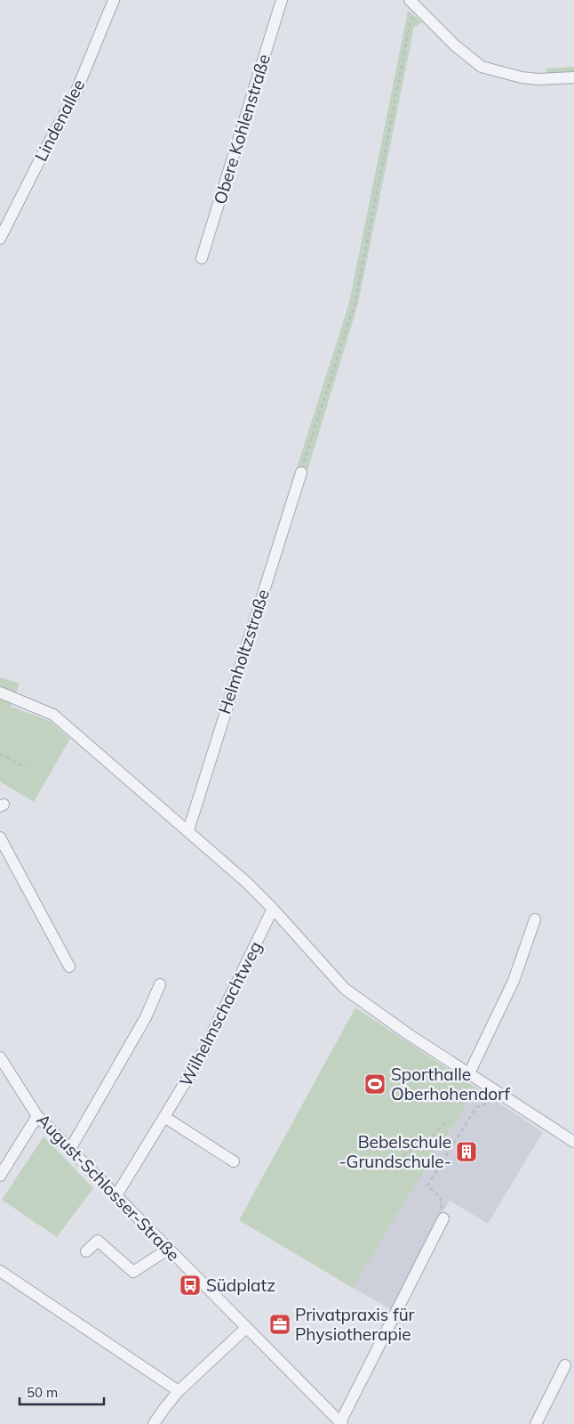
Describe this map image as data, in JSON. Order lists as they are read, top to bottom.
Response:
{
  "streets": {
    "street": [
      "Lindenallee",
      "Obere Kohlenstraße",
      "Helmholtzstraße",
      "Wilhelmschachtweg",
      "August-Schlosser-Straße"
    ]
  },
  "crossings": [
    ["Wilhelmschachtweg", "August-Schlosser-Straße"]
  ],
  "places": {
    "sports": ["Sporthalle Oberhohendorf"],
    "building": ["Bebelschule -Grundschule-"],
    "bus stop": ["Südplatz"],
    "office": ["Privatpraxis für Physiotherapie"]
  },
  "scale_bar": "50 m"
}
